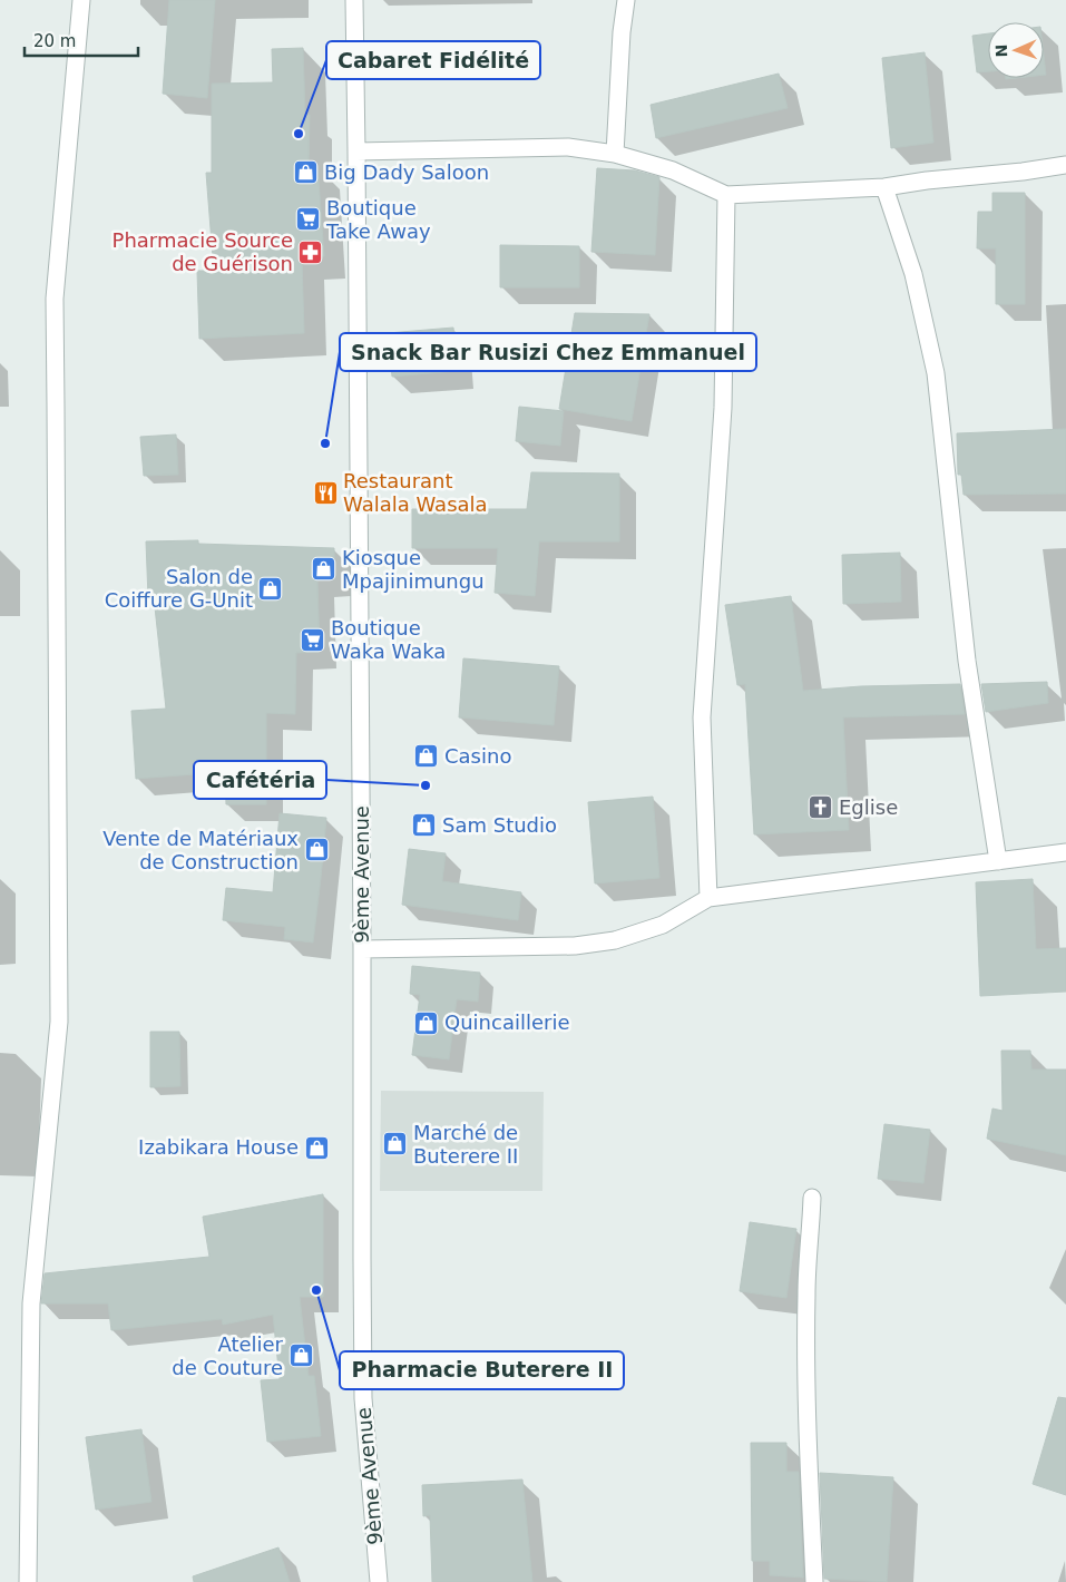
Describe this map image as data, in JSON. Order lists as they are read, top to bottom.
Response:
{
  "streets": {
    "street": ["9ème Avenue"]
  },
  "places": {
    "other": [
      "Cabaret Fidélité",
      "Snack Bar Rusizi Chez Emmanuel",
      "Cafétéria",
      "Pharmacie Buterere II"
    ],
    "shop": [
      "Big Dady Saloon",
      "Kiosque Mpajinimungu",
      "Salon de Coiffure G-Unit",
      "Casino",
      "Sam Studio",
      "Vente de Matériaux de Construction",
      "Quincaillerie",
      "Marché de Buterere II",
      "Izabikara House",
      "Atelier de Couture"
    ],
    "supermarket": ["Boutique Take Away", "Boutique Waka Waka"],
    "pharmacy": ["Pharmacie Source de Guérison"],
    "restaurant": ["Restaurant Walala Wasala"],
    "church": ["Eglise"]
  },
  "scale_bar": "20 m",
  "north": "left"
}
